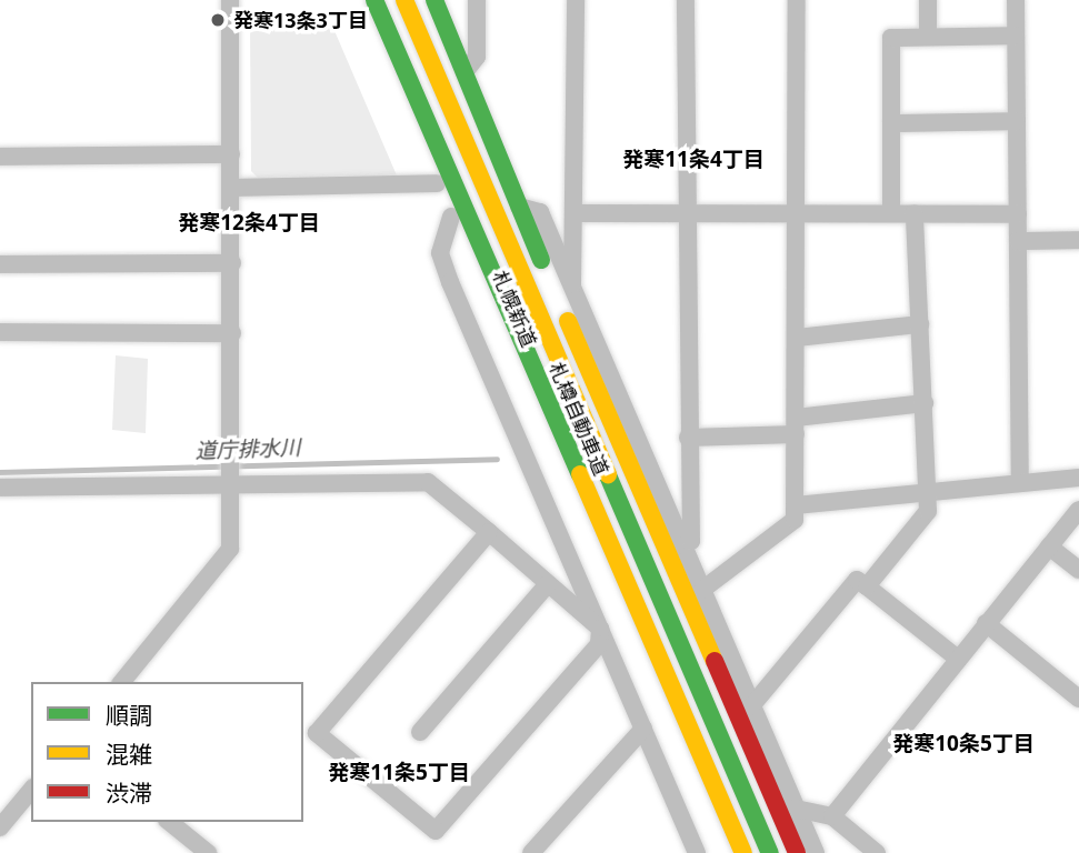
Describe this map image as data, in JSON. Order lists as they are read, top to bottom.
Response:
{
  "streets": {
    "highway": ["札幌新道", "札樽自動車道"]
  },
  "districts": [
    "発寒11条4丁目",
    "発寒12条4丁目",
    "発寒10条5丁目",
    "発寒11条5丁目"
  ],
  "water": ["道庁排水川"],
  "places": ["発寒13条3丁目"],
  "legend": ["順調", "混雑", "渋滞"]
}
